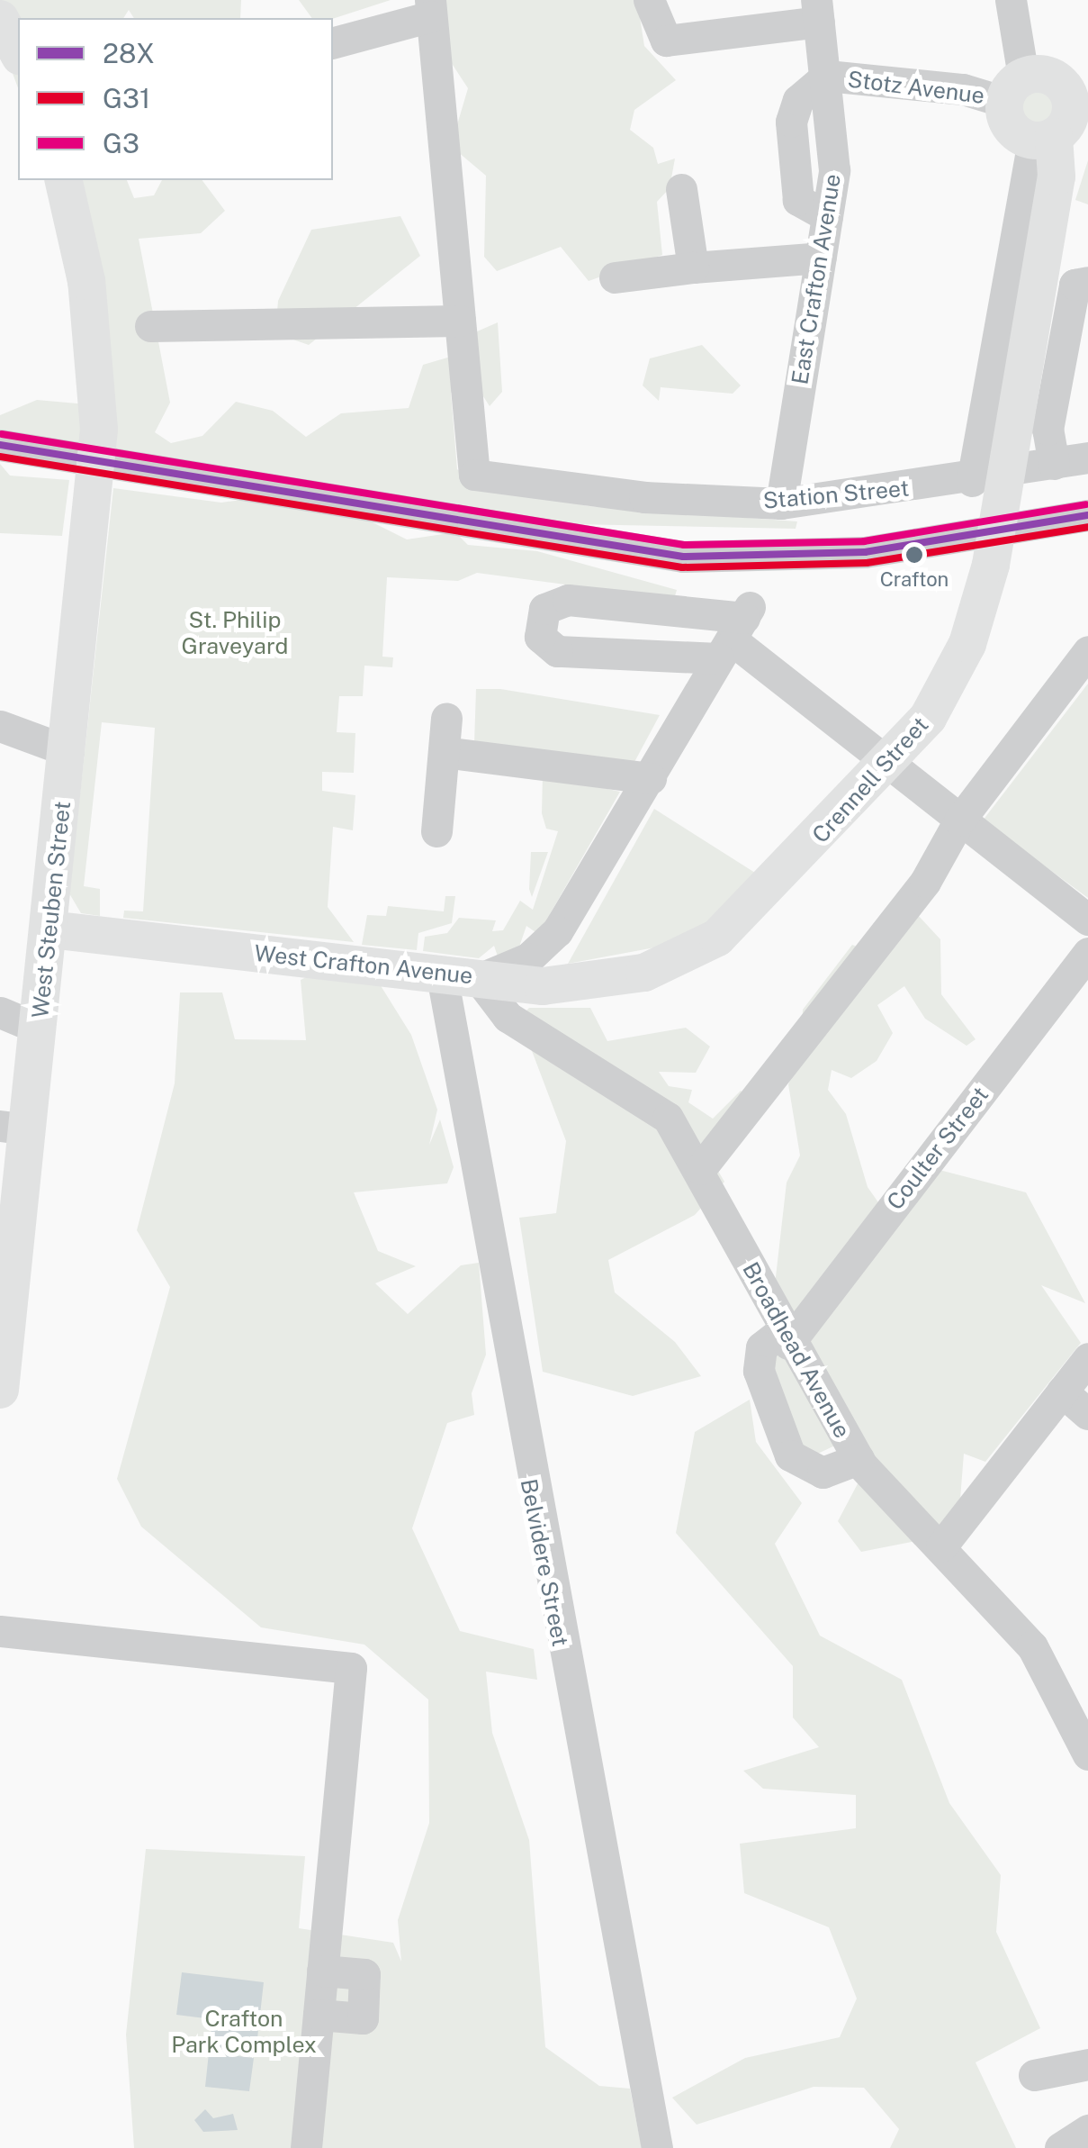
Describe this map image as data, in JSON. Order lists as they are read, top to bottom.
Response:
{
  "streets": {
    "main road": ["Crennell Street", "West Steuben Street", "West Crafton Avenue"],
    "street": [
      "Stotz Avenue",
      "East Crafton Avenue",
      "Station Street",
      "Coulter Street",
      "Broadhead Avenue",
      "Belvidere Street"
    ]
  },
  "crossings": [
    ["Stotz Avenue", "East Crafton Avenue"],
    ["East Crafton Avenue", "Station Street"],
    ["Crennell Street", "West Crafton Avenue"],
    ["Crennell Street", "Broadhead Avenue"],
    ["Crennell Street", "Belvidere Street"],
    ["West Steuben Street", "West Crafton Avenue"],
    ["West Crafton Avenue", "Broadhead Avenue"],
    ["West Crafton Avenue", "Belvidere Street"],
    ["Coulter Street", "Broadhead Avenue"],
    ["Broadhead Avenue", "Belvidere Street"]
  ],
  "parks": ["St. Philip Graveyard", "Crafton Park Complex"],
  "places": ["Crafton"],
  "lines": ["transit line G3", "transit line 28X", "transit line G31"],
  "legend": ["28X", "G31", "G3"]
}
